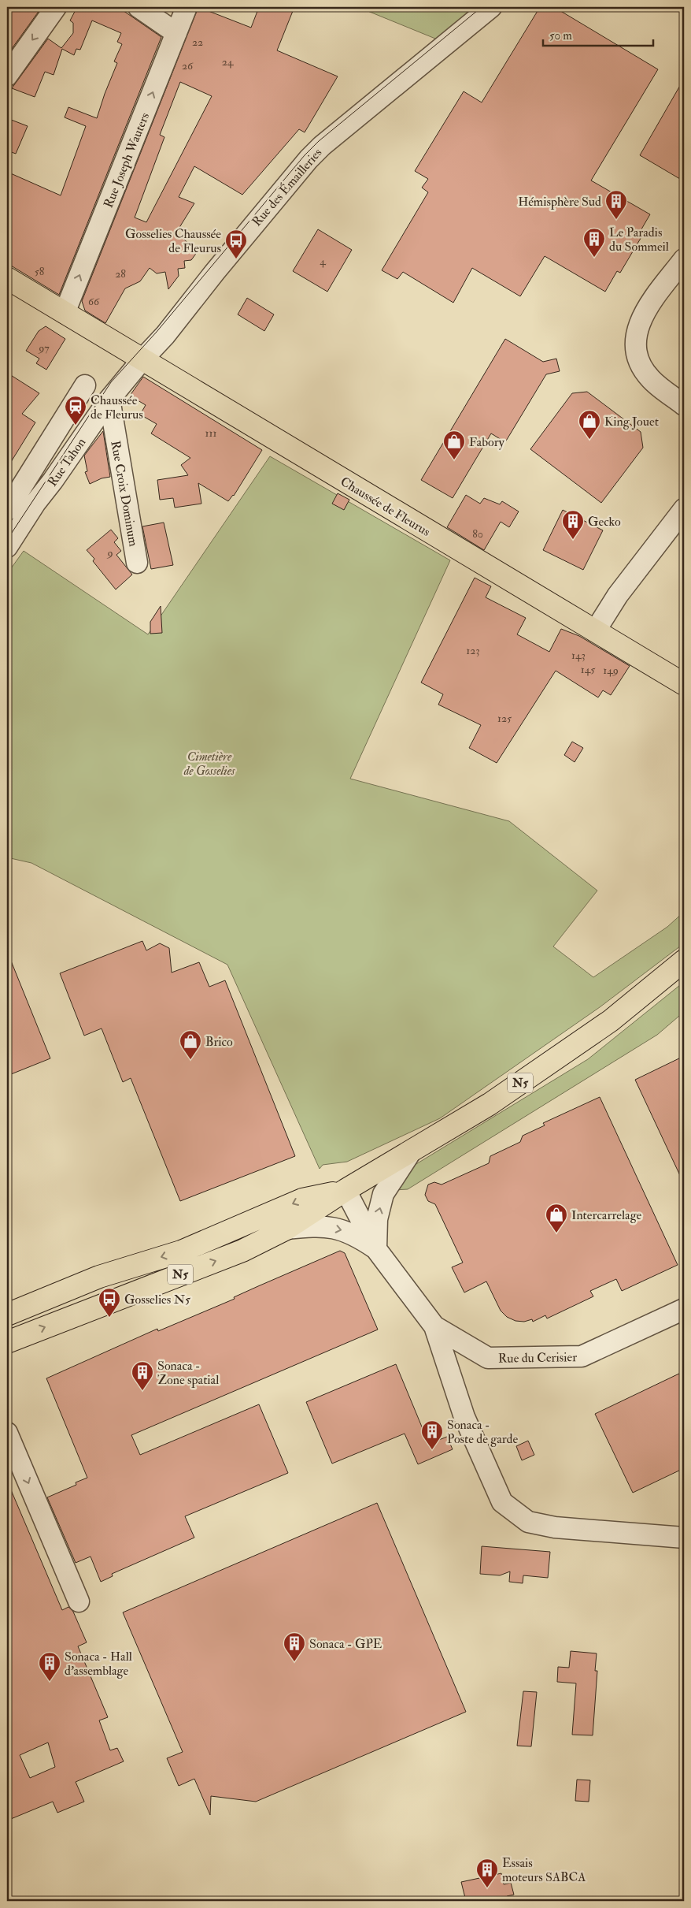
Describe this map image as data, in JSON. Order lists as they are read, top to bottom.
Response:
{
  "streets": {
    "main road": ["Chaussée de Fleurus", "N5"],
    "street": [
      "Rue Joseph Wauters",
      "Rue des Émailleries",
      "Rue Tahon",
      "Rue Croix Dominum",
      "Rue du Cerisier"
    ]
  },
  "crossings": [
    ["Rue Joseph Wauters", "Chaussée de Fleurus"],
    ["Rue des Émailleries", "Rue Tahon"],
    ["Rue des Émailleries", "Chaussée de Fleurus"],
    ["Rue Tahon", "Rue Croix Dominum"],
    ["Rue Tahon", "Chaussée de Fleurus"],
    ["N5", "Rue du Cerisier"]
  ],
  "one_way": ["Rue Joseph Wauters"],
  "parks": ["Cimetière de Gosselies"],
  "places": {
    "building": [
      "Hémisphère Sud",
      "Le Paradis du Sommeil",
      "Gecko",
      "Sonaca - Zone spatial",
      "Sonaca - Poste de garde",
      "Sonaca - GPE",
      "Sonaca - Hall d'assemblage",
      "Essais moteurs SABCA"
    ],
    "bus stop": ["Gosselies Chaussée de Fleurus", "Gosselies N5"],
    "station": ["Chaussée de Fleurus"],
    "shop": [
      "King Jouet",
      "Fabory",
      "Brico",
      "Intercarrelage"
    ]
  },
  "house_numbers": [
    "22",
    "24",
    "26",
    "4",
    "58",
    "28",
    "66",
    "97",
    "111",
    "80",
    "9",
    "123",
    "143",
    "145",
    "149",
    "125"
  ],
  "scale_bar": "50 m"
}
